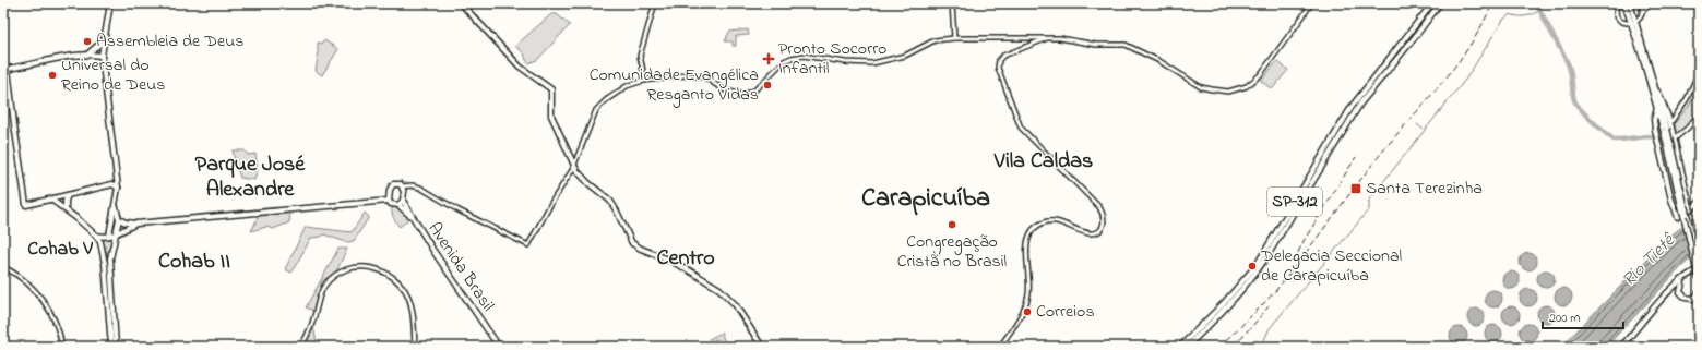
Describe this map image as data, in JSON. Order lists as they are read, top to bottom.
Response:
{
  "streets": {
    "main road": ["SP-312", "Avenida Brasil"]
  },
  "districts": [
    "Vila Caldas",
    "Parque José Alexandre",
    "Carapicuíba",
    "Cohab V",
    "Centro",
    "Cohab II"
  ],
  "water": ["Rio Tietê"],
  "places": {
    "other": [
      "Assembleia de Deus",
      "Universal do Reino de Deus",
      "Comunidade Evangélica Resganto Vidas",
      "Congregação Cristã no Brasil",
      "Delegacia Seccional de Carapicuíba",
      "Correios"
    ],
    "health": ["Pronto Socorro Infantil"],
    "transit": ["Santa Terezinha"]
  },
  "scale_bar": "200 m"
}
